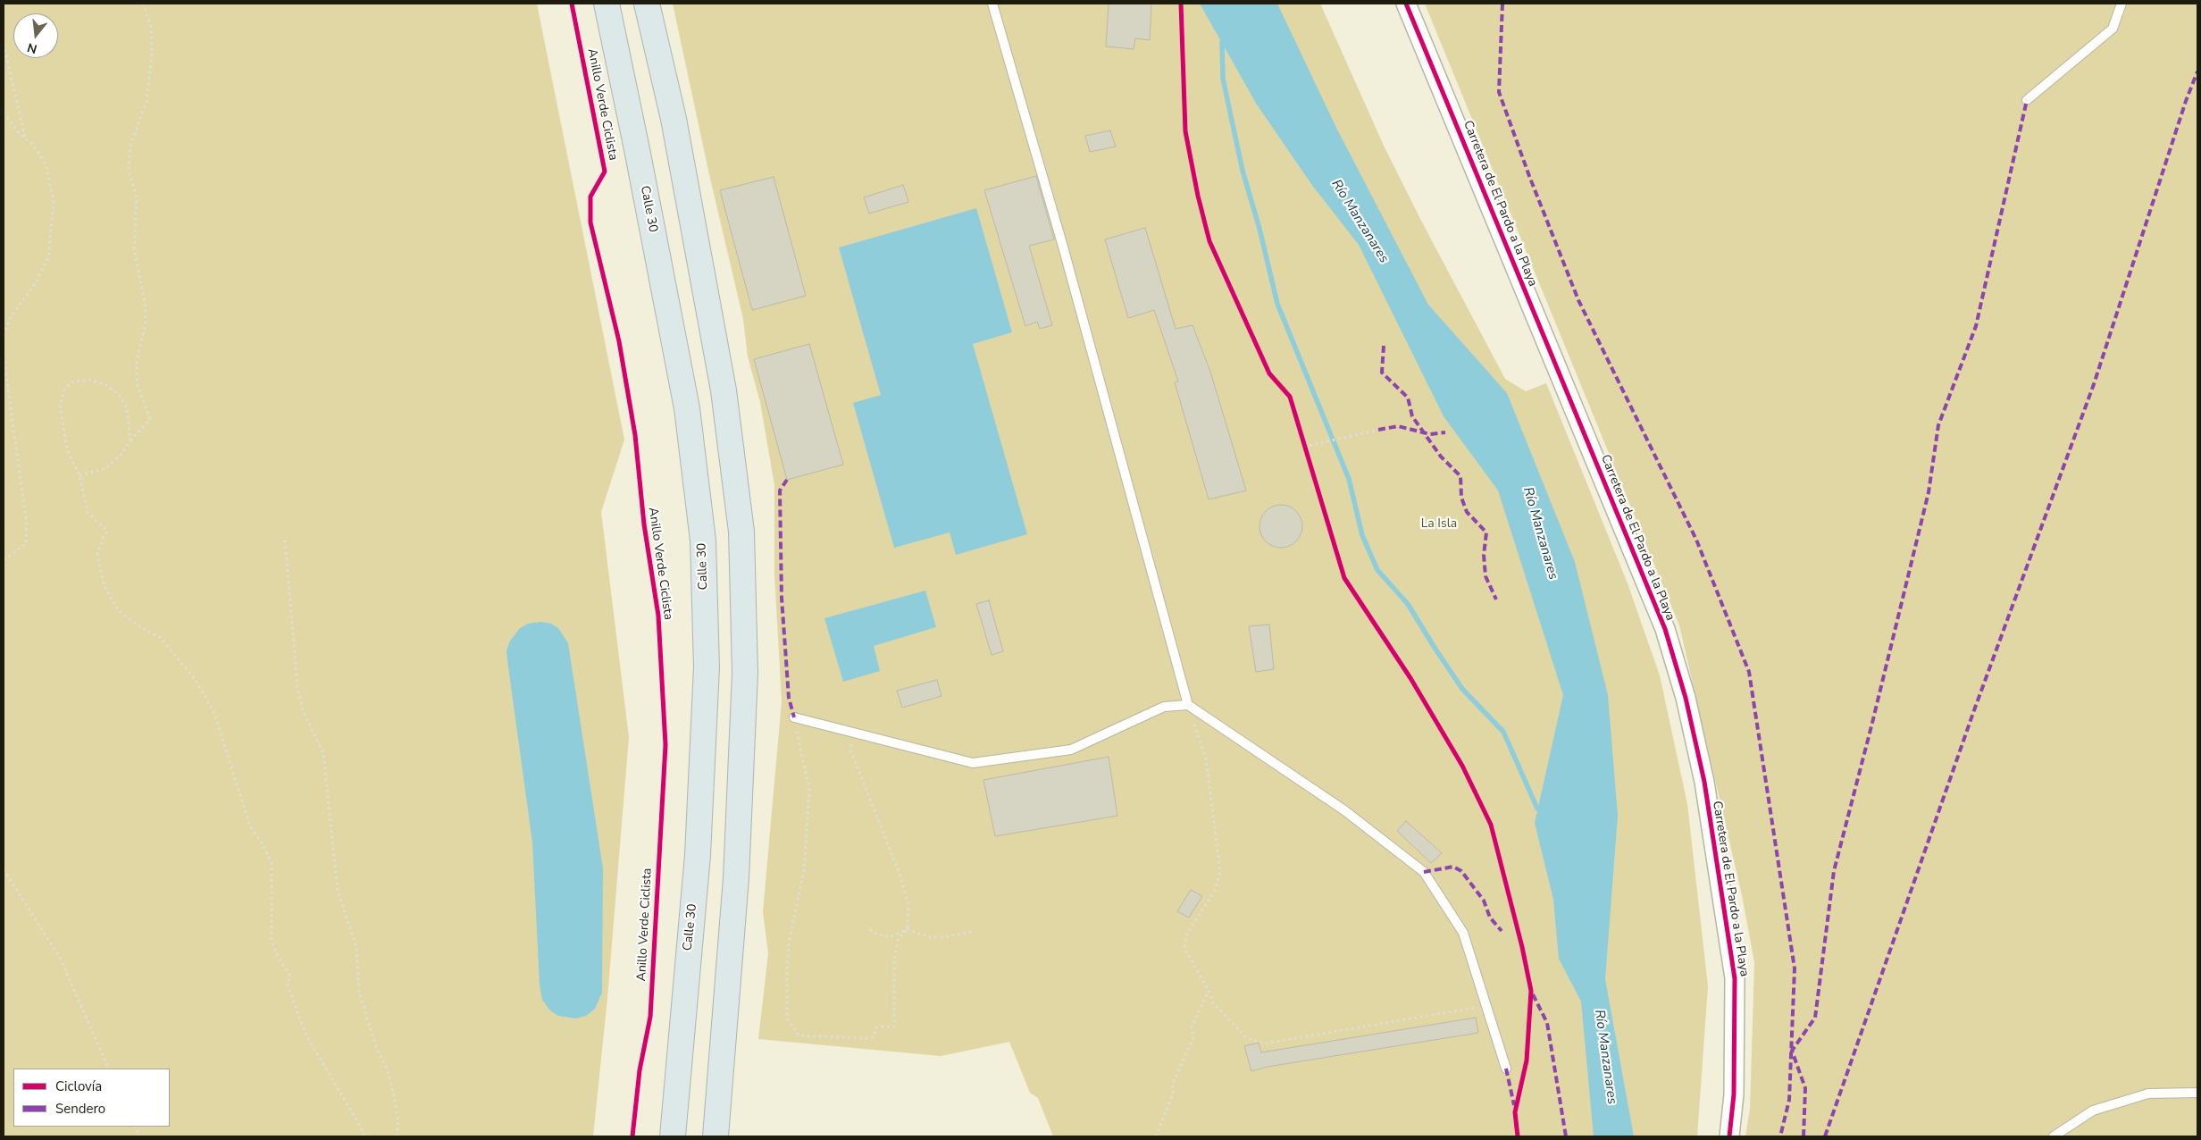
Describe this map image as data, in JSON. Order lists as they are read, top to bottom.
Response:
{
  "streets": {
    "highway": ["Calle 30"],
    "street": ["Carretera de El Pardo a la Playa"],
    "cycle path": ["Anillo Verde Ciclista"]
  },
  "water": ["Río Manzanares"],
  "parks": ["La Isla"],
  "legend": ["Ciclovía", "Sendero"],
  "north": "bottom"
}
